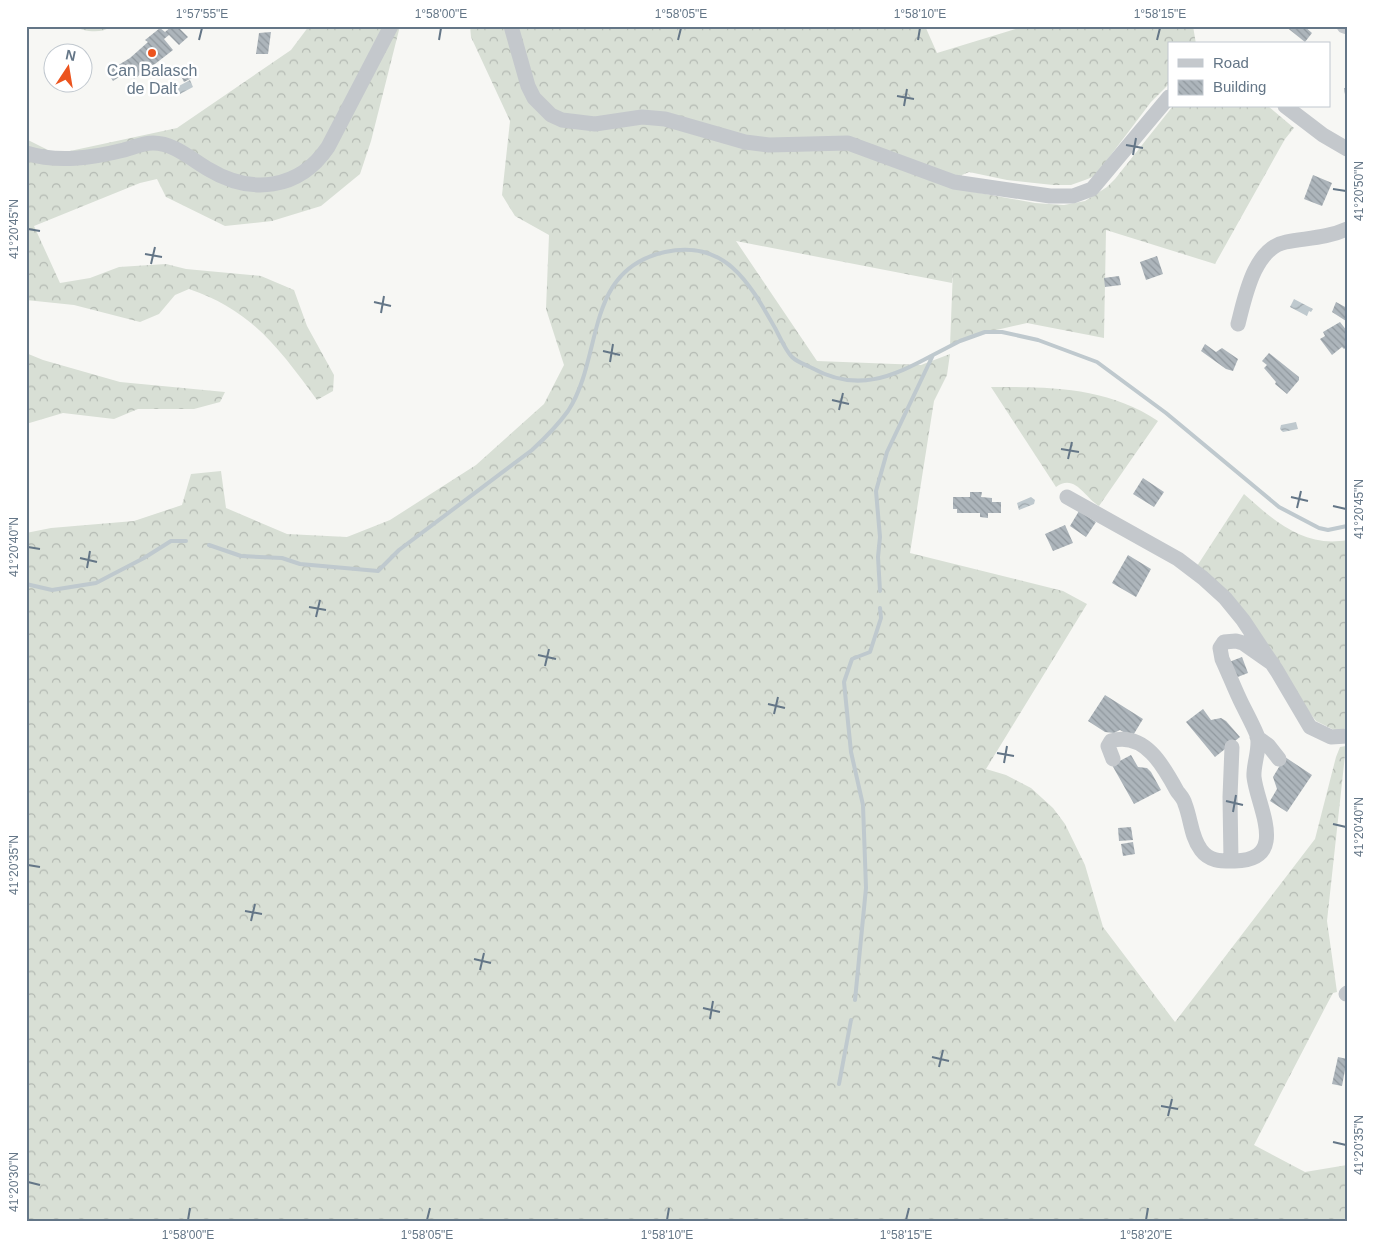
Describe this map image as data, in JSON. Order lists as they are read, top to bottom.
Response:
{
  "places": ["Can Balasch de Dalt"],
  "legend": ["Road", "Building"],
  "north": "top",
  "coordinates": [
    "1°57'55\"E",
    "1°58'00\"E",
    "1°58'05\"E",
    "1°58'10\"E",
    "1°58'15\"E",
    "41°20'50\"N",
    "41°20'45\"N",
    "41°20'40\"N",
    "41°20'35\"N",
    "41°20'30\"N",
    "1°58'20\"E"
  ]
}
